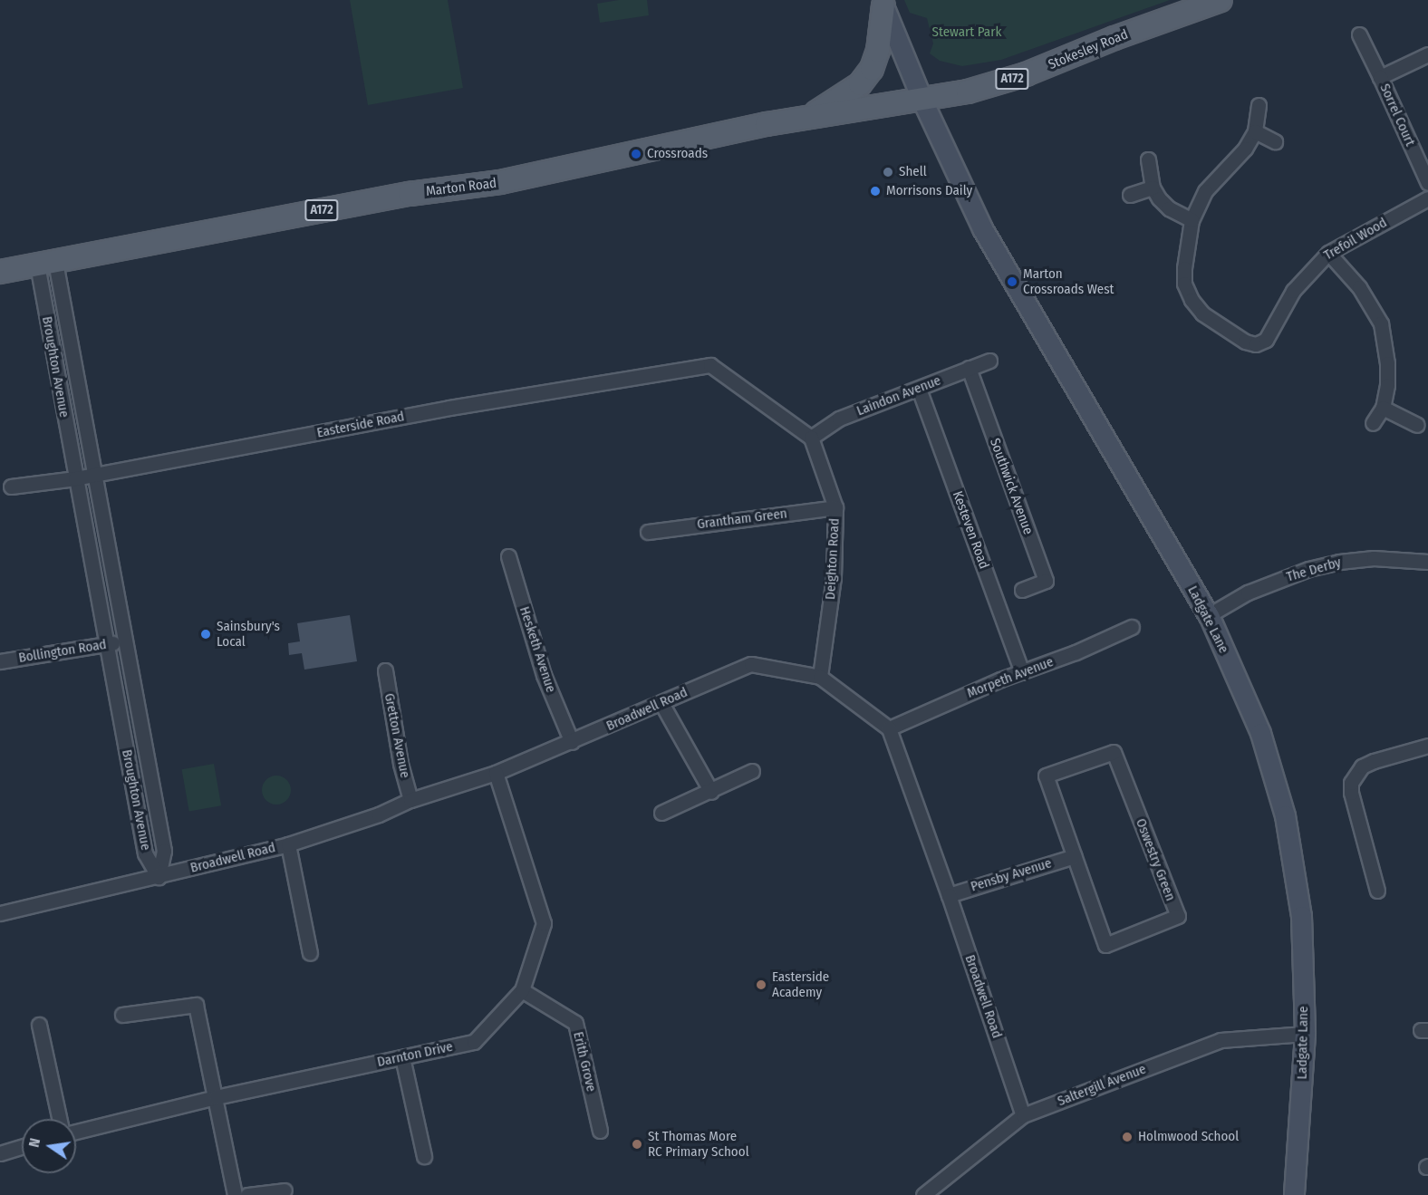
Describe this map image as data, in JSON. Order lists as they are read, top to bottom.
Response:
{
  "streets": {
    "main road": [
      "Stokesley Road",
      "A172",
      "Marton Road",
      "Ladgate Lane"
    ],
    "street": [
      "Sorrel Court",
      "Trefoil Wood",
      "Broughton Avenue",
      "Laindon Avenue",
      "Easterside Road",
      "Southwick Avenue",
      "Grantham Green",
      "Kesteven Road",
      "Deighton Road",
      "The Derby",
      "Hesketh Avenue",
      "Bollington Road",
      "Morpeth Avenue",
      "Broadwell Road",
      "Gretton Avenue",
      "Oswestry Green",
      "Pensby Avenue",
      "Darnton Drive",
      "Erith Grove",
      "Saltergill Avenue"
    ]
  },
  "crossings": [
    ["Stokesley Road", "Marton Road"],
    ["Stokesley Road", "Ladgate Lane"],
    ["A172", "Marton Road"],
    ["A172", "Ladgate Lane"],
    ["Marton Road", "Broughton Avenue"],
    ["Marton Road", "Ladgate Lane"],
    ["Broughton Avenue", "Easterside Road"],
    ["Broughton Avenue", "Bollington Road"],
    ["Broughton Avenue", "Broadwell Road"],
    ["Laindon Avenue", "Easterside Road"],
    ["Laindon Avenue", "Southwick Avenue"],
    ["Laindon Avenue", "Kesteven Road"],
    ["Laindon Avenue", "Deighton Road"],
    ["Easterside Road", "Deighton Road"],
    ["Grantham Green", "Deighton Road"],
    ["Kesteven Road", "Morpeth Avenue"],
    ["Deighton Road", "Broadwell Road"],
    ["The Derby", "Ladgate Lane"],
    ["Ladgate Lane", "Saltergill Avenue"],
    ["Hesketh Avenue", "Broadwell Road"],
    ["Morpeth Avenue", "Broadwell Road"],
    ["Broadwell Road", "Gretton Avenue"],
    ["Broadwell Road", "Pensby Avenue"],
    ["Broadwell Road", "Darnton Drive"],
    ["Broadwell Road", "Saltergill Avenue"],
    ["Oswestry Green", "Pensby Avenue"],
    ["Darnton Drive", "Erith Grove"]
  ],
  "parks": ["Stewart Park"],
  "places": [
    "Crossroads",
    "Shell",
    "Morrisons Daily",
    "Marton Crossroads West",
    "Sainsbury's Local",
    "Easterside Academy",
    "Holmwood School",
    "St Thomas More RC Primary School"
  ],
  "north": "left"
}
